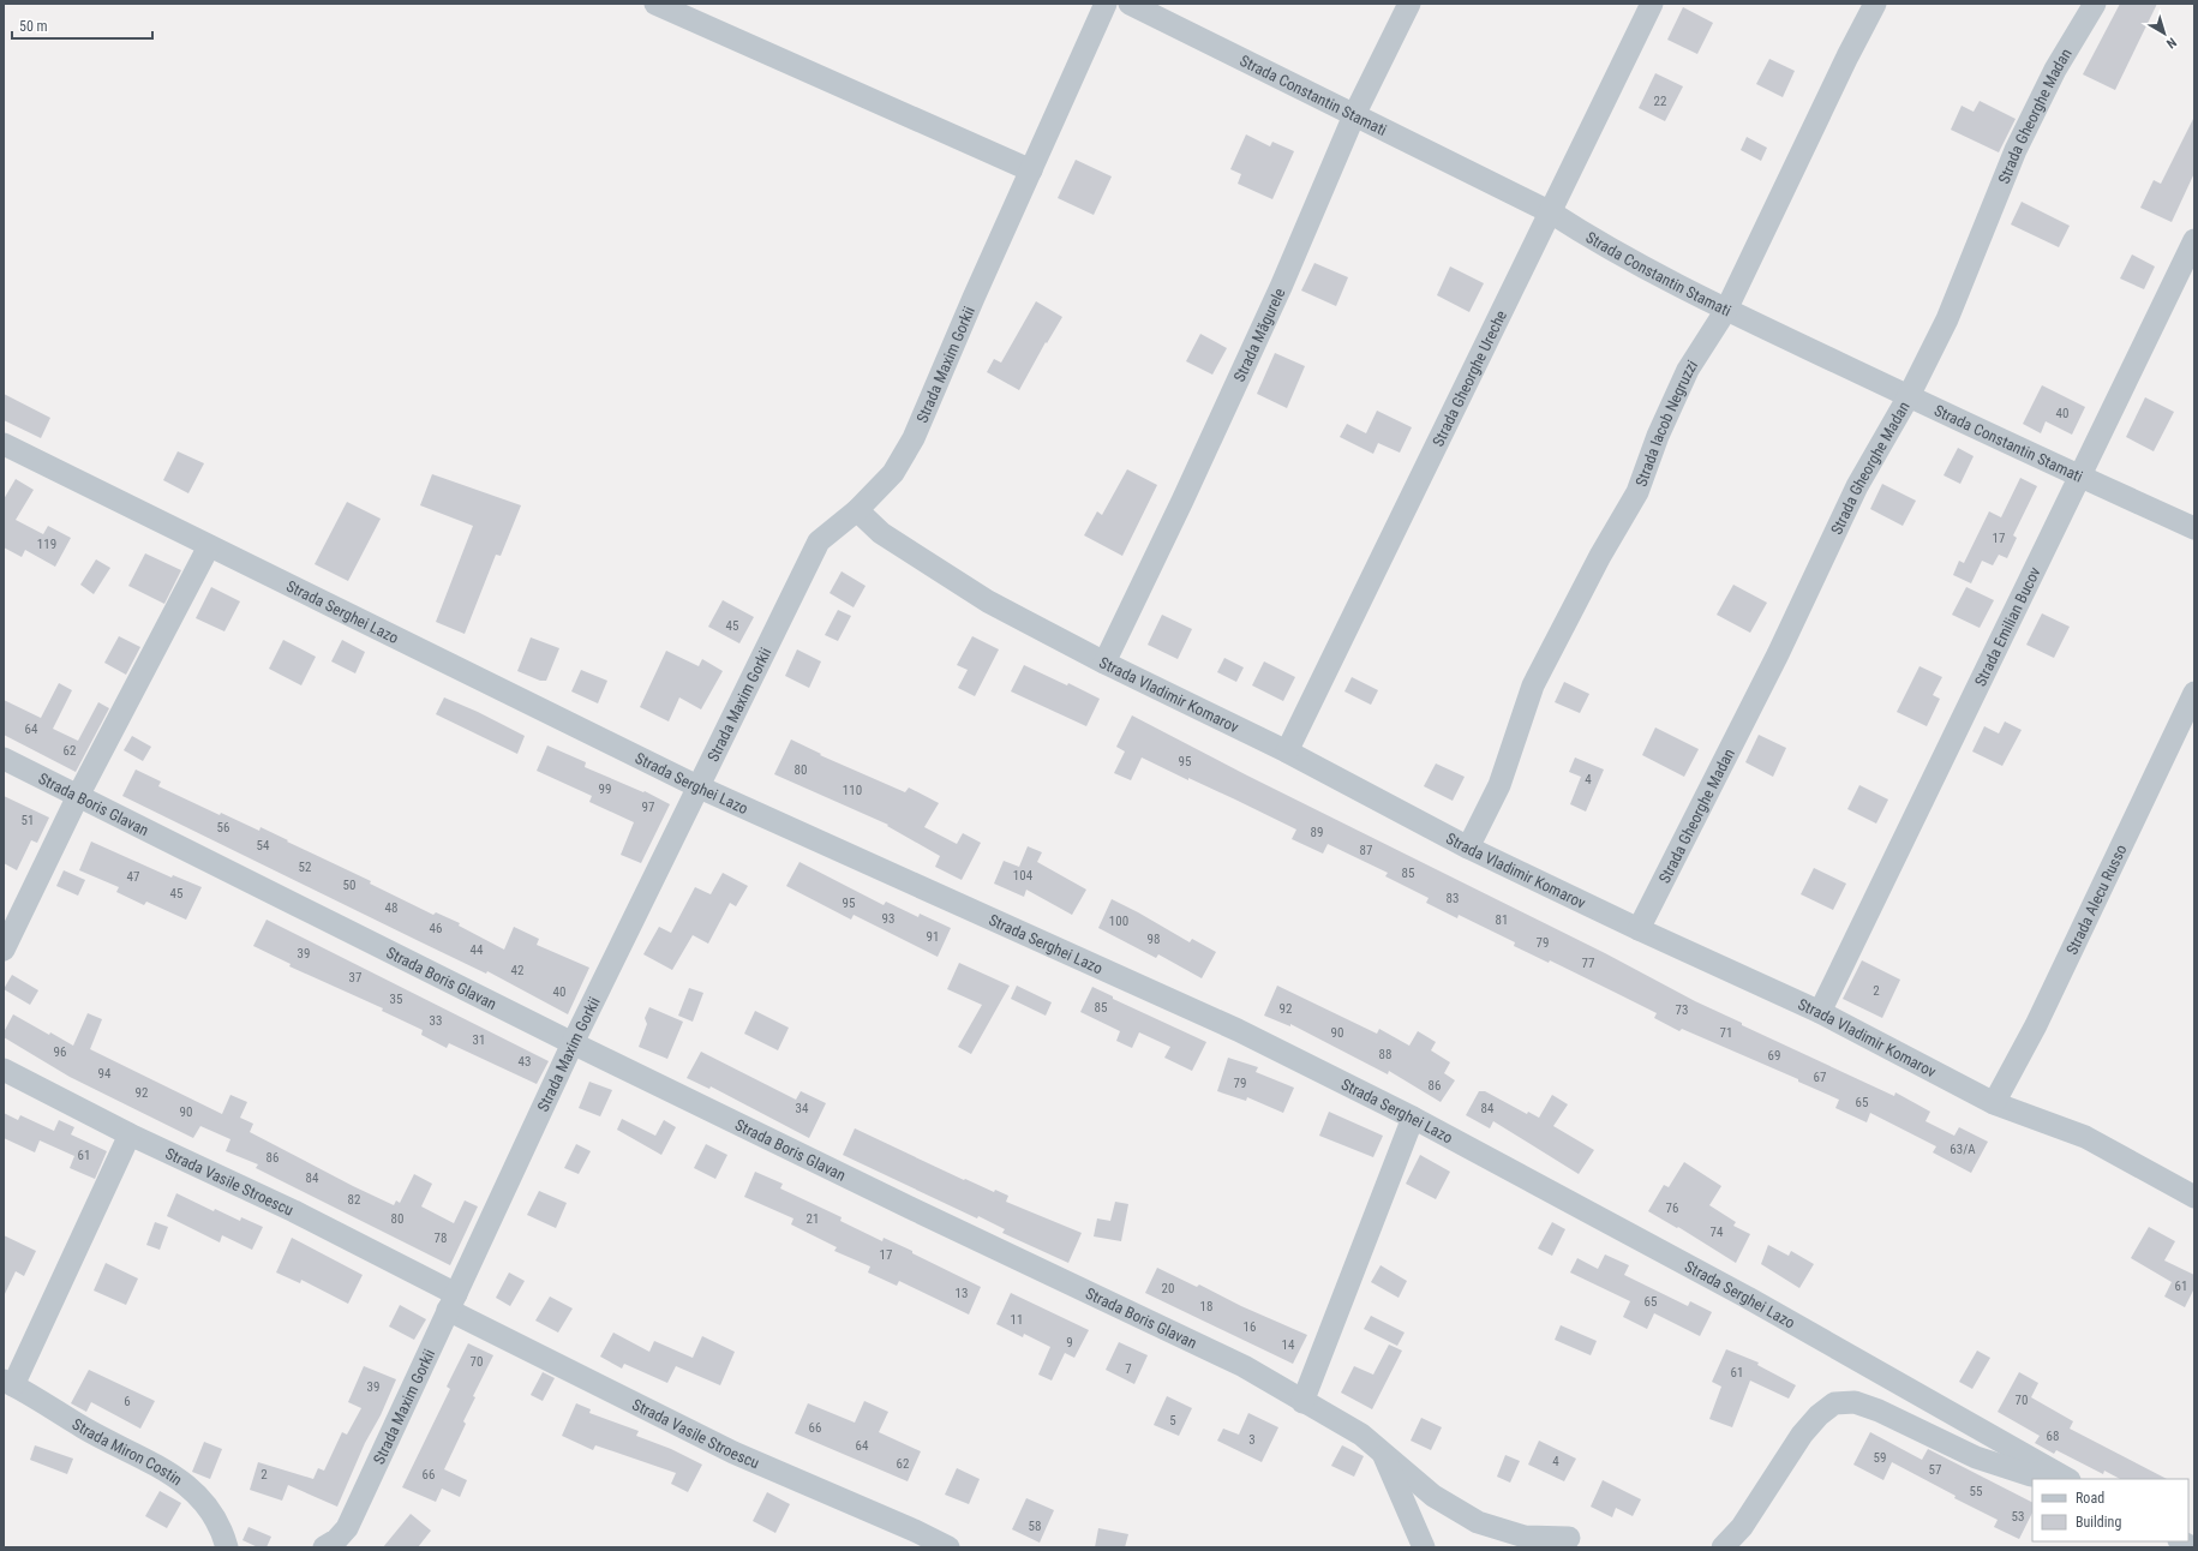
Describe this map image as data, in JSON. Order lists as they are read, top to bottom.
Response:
{
  "streets": {
    "street": [
      "Strada Constantin Stamati",
      "Strada Gheorghe Madan",
      "Strada Măgurele",
      "Strada Maxim Gorkii",
      "Strada Gheorghe Ureche",
      "Strada Iacob Negruzzi",
      "Strada Serghei Lazo",
      "Strada Emilian Bucov",
      "Strada Vladimir Komarov",
      "Strada Boris Glavan",
      "Strada Alecu Russo",
      "Strada Vasile Stroescu",
      "Strada Miron Costin"
    ]
  },
  "crossings": [
    ["Strada Constantin Stamati", "Strada Gheorghe Madan"],
    ["Strada Constantin Stamati", "Strada Măgurele"],
    ["Strada Constantin Stamati", "Strada Gheorghe Ureche"],
    ["Strada Constantin Stamati", "Strada Iacob Negruzzi"],
    ["Strada Constantin Stamati", "Strada Emilian Bucov"],
    ["Strada Gheorghe Madan", "Strada Vladimir Komarov"],
    ["Strada Măgurele", "Strada Vladimir Komarov"],
    ["Strada Maxim Gorkii", "Strada Serghei Lazo"],
    ["Strada Maxim Gorkii", "Strada Vladimir Komarov"],
    ["Strada Maxim Gorkii", "Strada Boris Glavan"],
    ["Strada Maxim Gorkii", "Strada Vasile Stroescu"],
    ["Strada Gheorghe Ureche", "Strada Vladimir Komarov"],
    ["Strada Iacob Negruzzi", "Strada Vladimir Komarov"],
    ["Strada Emilian Bucov", "Strada Vladimir Komarov"],
    ["Strada Vladimir Komarov", "Strada Alecu Russo"]
  ],
  "house_numbers": [
    "22",
    "40",
    "17",
    "119",
    "45",
    "64",
    "62",
    "95",
    "80",
    "4",
    "99",
    "110",
    "97",
    "51",
    "56",
    "89",
    "54",
    "87",
    "52",
    "85",
    "104",
    "47",
    "50",
    "45",
    "83",
    "95",
    "48",
    "93",
    "81",
    "100",
    "46",
    "91",
    "98",
    "79",
    "44",
    "39",
    "77",
    "42",
    "37",
    "2",
    "40",
    "35",
    "85",
    "92",
    "73",
    "33",
    "90",
    "71",
    "31",
    "96",
    "88",
    "69",
    "43",
    "94",
    "67",
    "79",
    "86",
    "92",
    "65",
    "34",
    "84",
    "90",
    "63/A",
    "61",
    "86",
    "84",
    "82",
    "76",
    "80",
    "21",
    "74",
    "78",
    "17",
    "61",
    "20",
    "13",
    "65",
    "18",
    "11",
    "16",
    "9",
    "14",
    "70",
    "7",
    "61",
    "39",
    "70",
    "6",
    "5",
    "66",
    "68",
    "3",
    "64",
    "59",
    "4",
    "62",
    "57",
    "2",
    "66",
    "55",
    "53",
    "58"
  ],
  "legend": ["Road", "Building"],
  "scale_bar": "50 m",
  "north": "bottom right"
}
